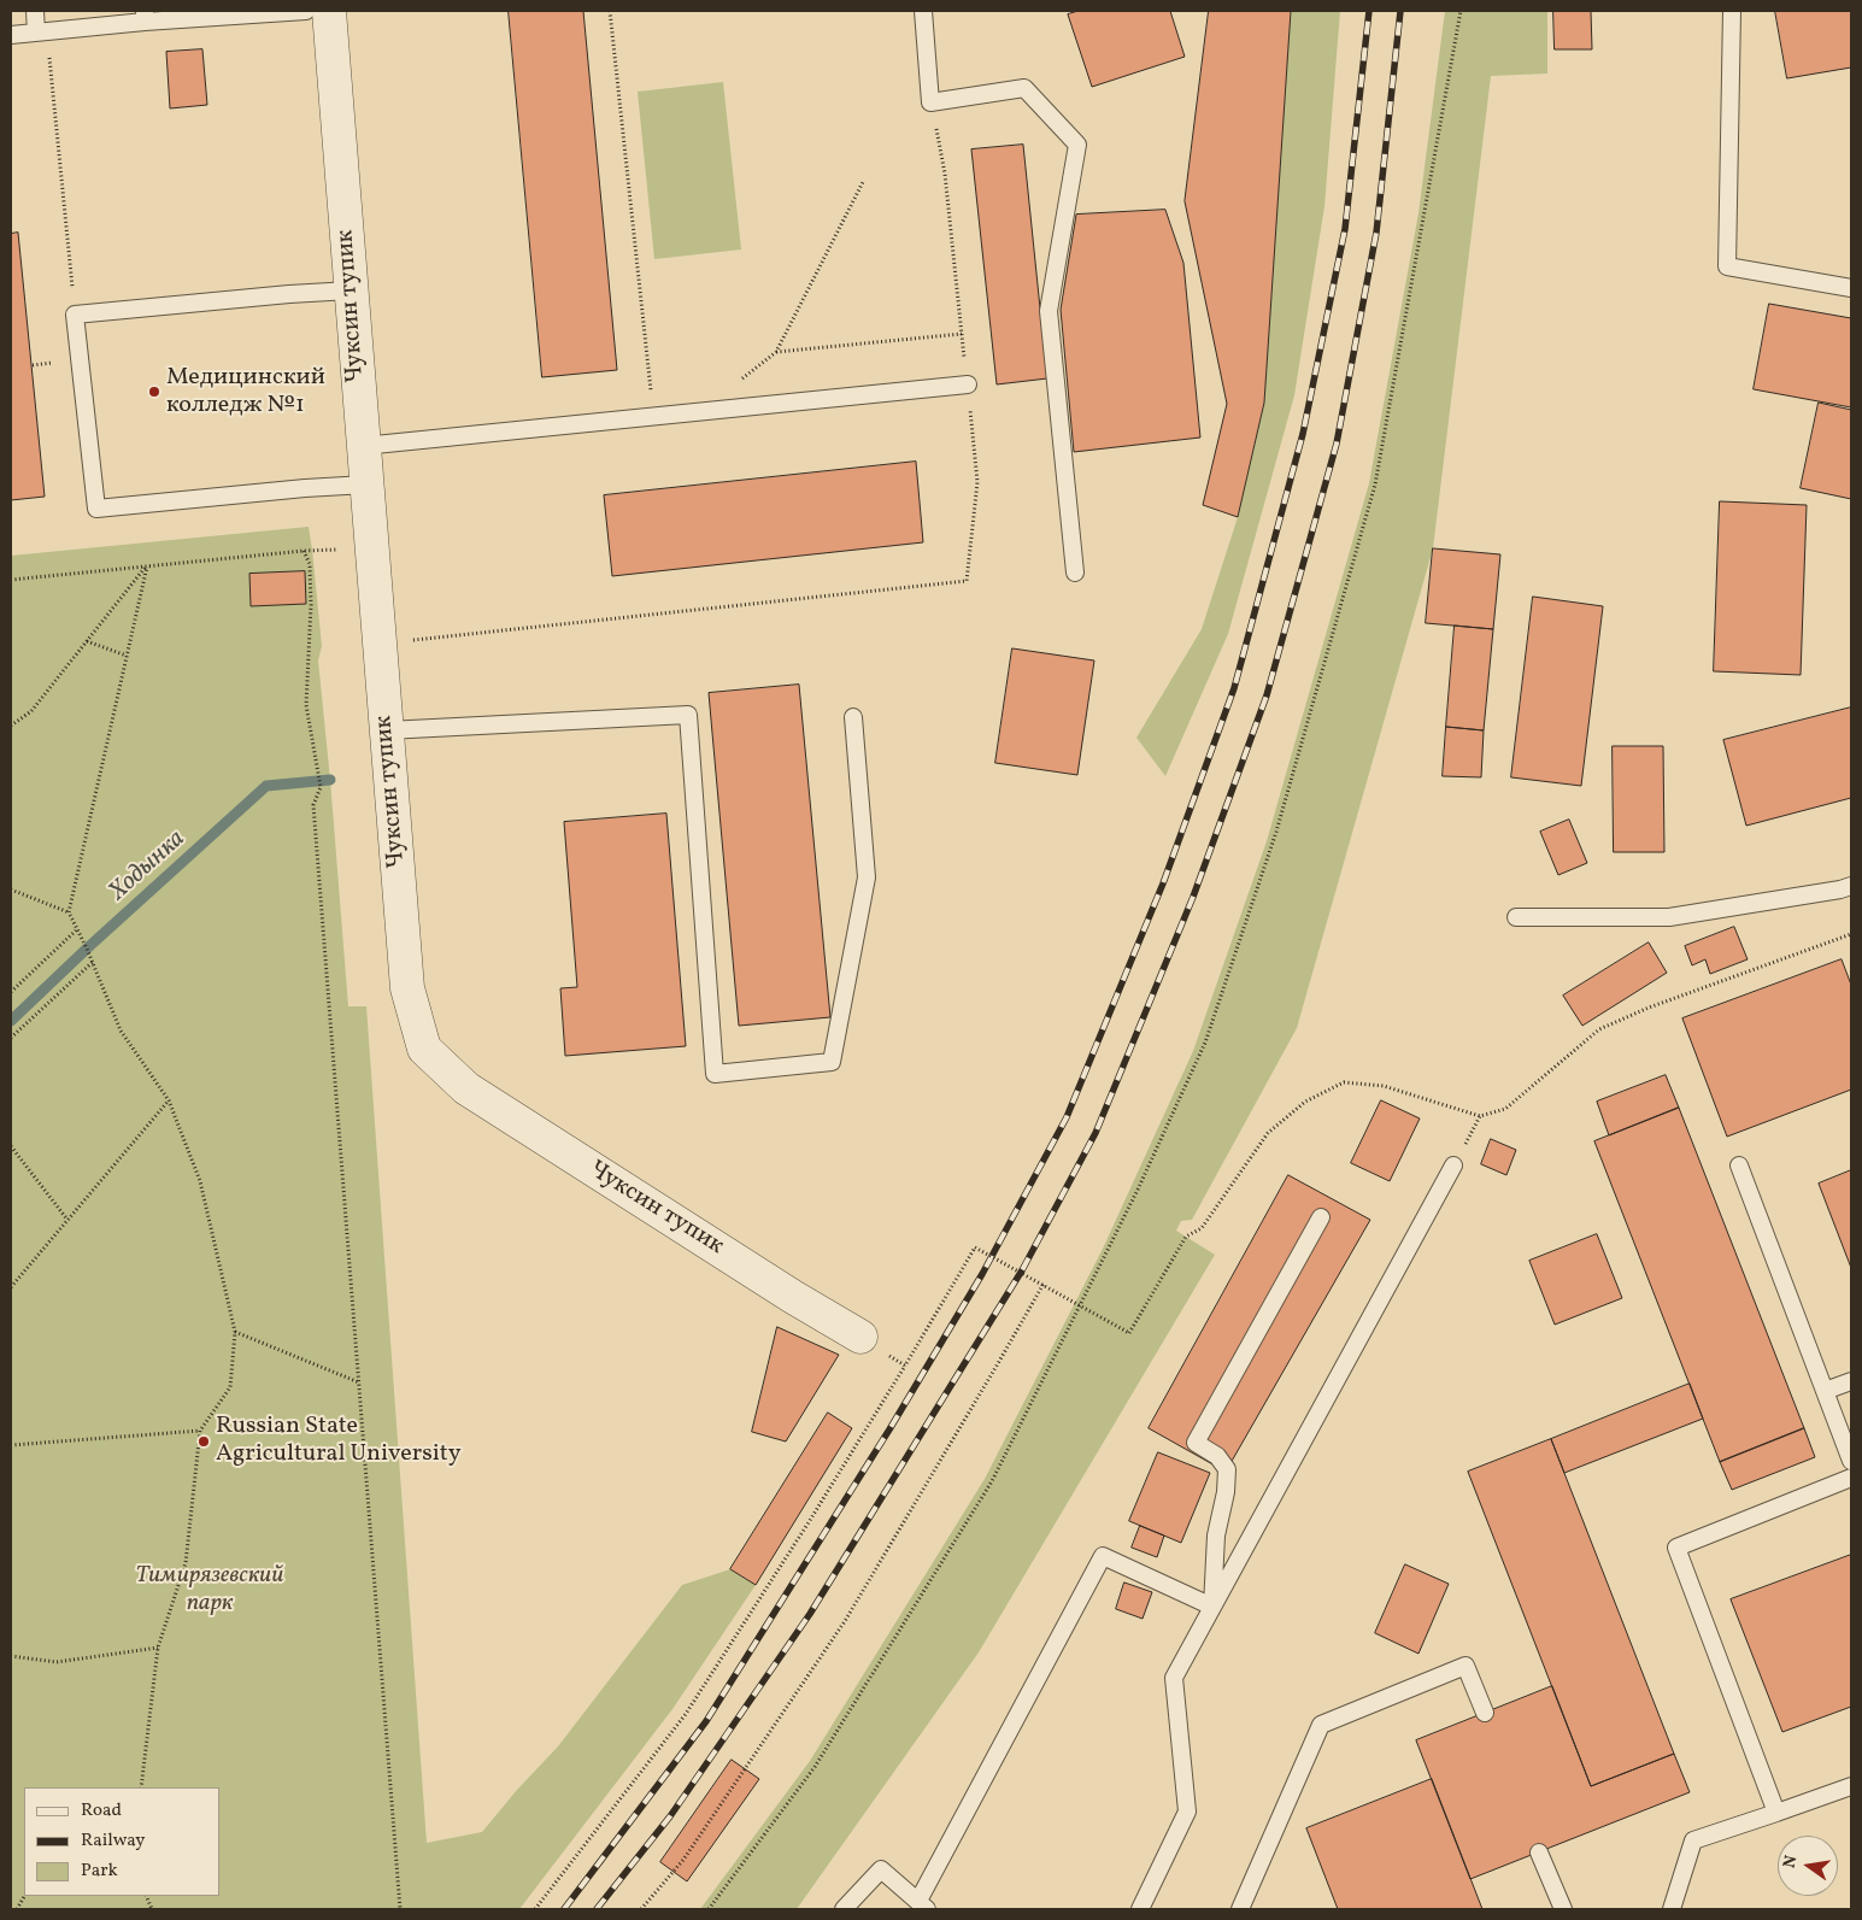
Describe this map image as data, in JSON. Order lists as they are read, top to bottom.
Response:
{
  "streets": {
    "street": ["Чуксин тупик"]
  },
  "water": ["Ходынка"],
  "parks": ["Тимирязевский парк"],
  "places": ["Медицинский колледж №1", "Russian State Agricultural University"],
  "legend": ["Road", "Railway", "Park"],
  "north": "left"
}
